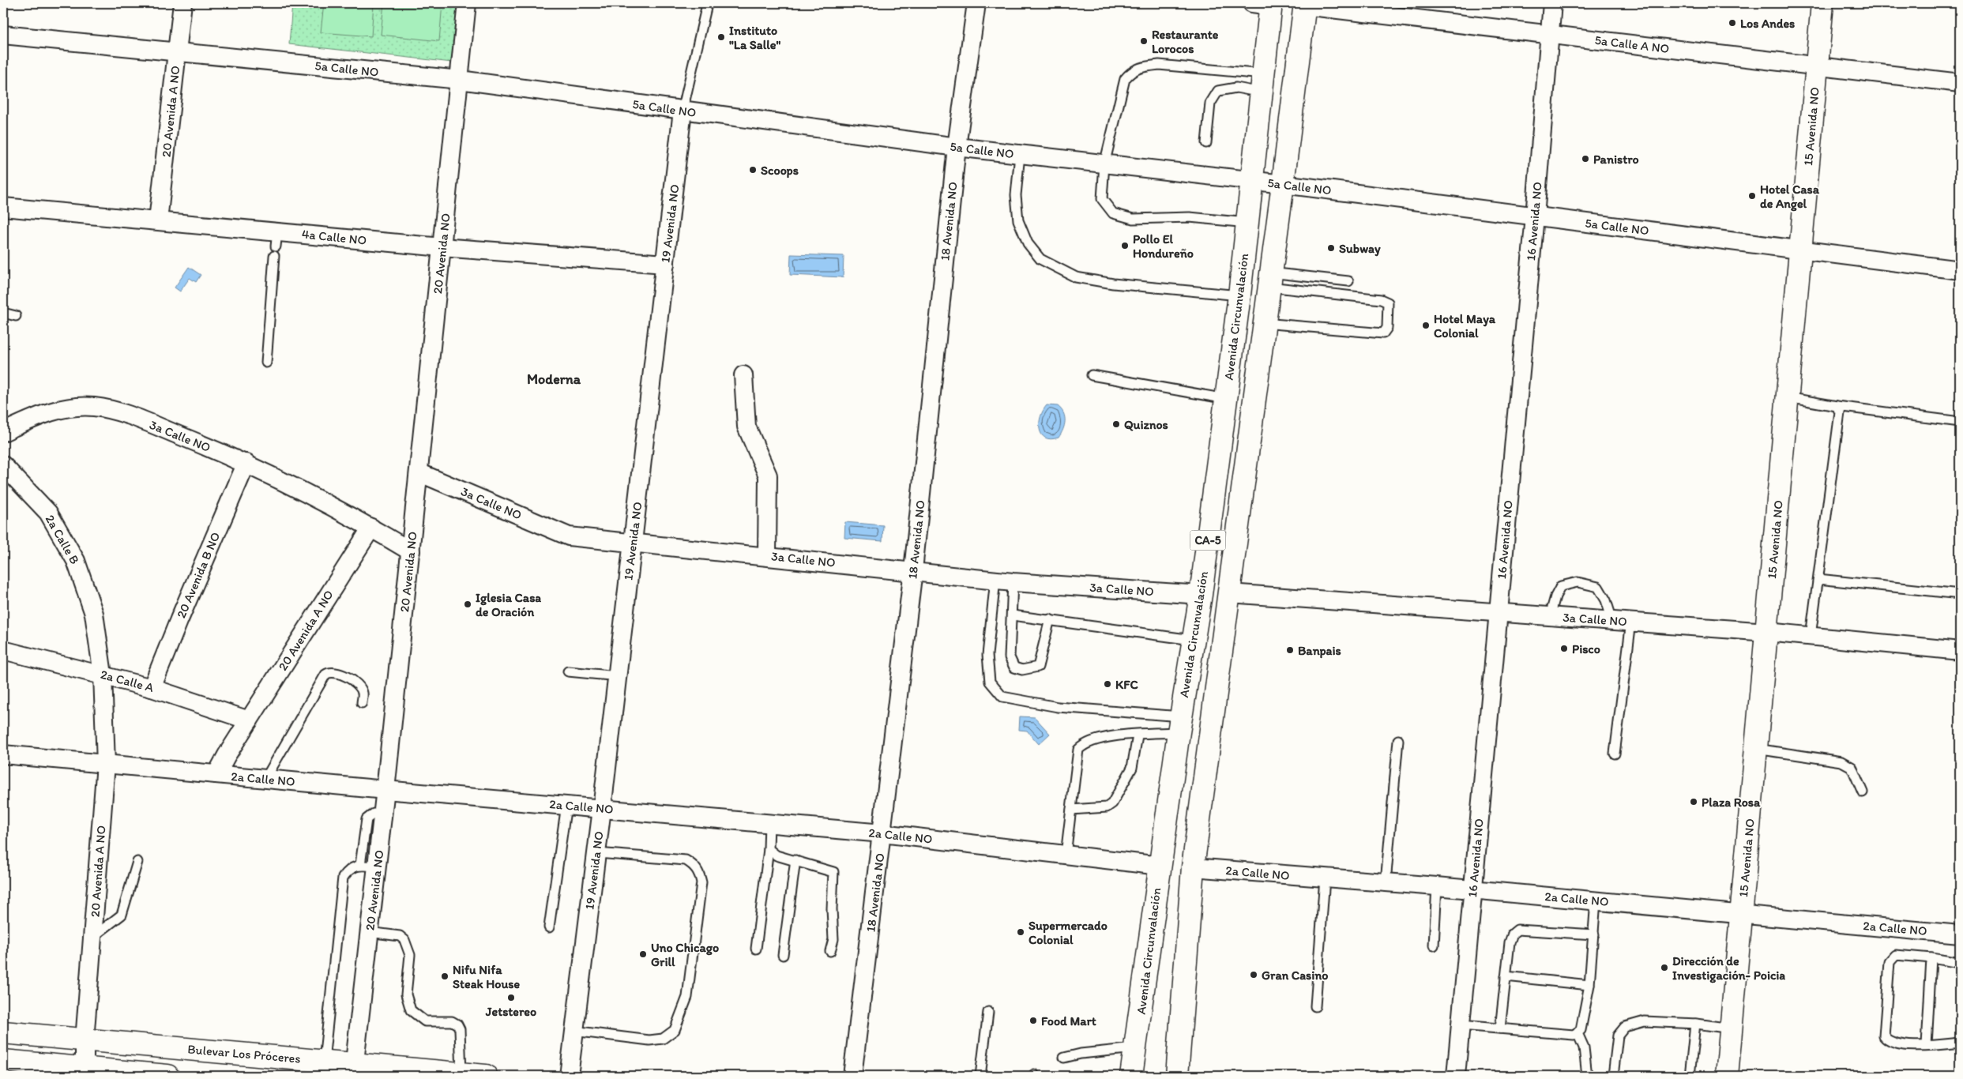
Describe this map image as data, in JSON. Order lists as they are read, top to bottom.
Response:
{
  "streets": {
    "main road": [
      "15 Avenida NO",
      "Avenida Circunvalación",
      "CA-5",
      "Bulevar Los Próceres"
    ],
    "street": [
      "5a Calle A NO",
      "5a Calle NO",
      "20 Avenida A NO",
      "18 Avenida NO",
      "16 Avenida NO",
      "19 Avenida NO",
      "4a Calle NO",
      "20 Avenida NO",
      "3a Calle NO",
      "2a Calle B",
      "20 Avenida B NO",
      "2a Calle A",
      "2a Calle NO"
    ]
  },
  "crossings": [
    ["5a Calle A NO", "15 Avenida NO"],
    ["5a Calle A NO", "16 Avenida NO"],
    ["5a Calle A NO", "CA-5"],
    ["5a Calle NO", "20 Avenida A NO"],
    ["5a Calle NO", "15 Avenida NO"],
    ["5a Calle NO", "18 Avenida NO"],
    ["5a Calle NO", "16 Avenida NO"],
    ["5a Calle NO", "19 Avenida NO"],
    ["5a Calle NO", "20 Avenida NO"],
    ["5a Calle NO", "Avenida Circunvalación"],
    ["5a Calle NO", "CA-5"],
    ["20 Avenida A NO", "4a Calle NO"],
    ["20 Avenida A NO", "3a Calle NO"],
    ["20 Avenida A NO", "2a Calle B"],
    ["20 Avenida A NO", "2a Calle A"],
    ["20 Avenida A NO", "2a Calle NO"],
    ["20 Avenida A NO", "Bulevar Los Próceres"],
    ["15 Avenida NO", "3a Calle NO"],
    ["15 Avenida NO", "2a Calle NO"],
    ["18 Avenida NO", "3a Calle NO"],
    ["18 Avenida NO", "2a Calle NO"],
    ["16 Avenida NO", "3a Calle NO"],
    ["16 Avenida NO", "2a Calle NO"],
    ["19 Avenida NO", "4a Calle NO"],
    ["19 Avenida NO", "3a Calle NO"],
    ["19 Avenida NO", "2a Calle NO"],
    ["4a Calle NO", "20 Avenida NO"],
    ["20 Avenida NO", "3a Calle NO"],
    ["20 Avenida NO", "2a Calle NO"],
    ["20 Avenida NO", "Bulevar Los Próceres"],
    ["Avenida Circunvalación", "3a Calle NO"],
    ["Avenida Circunvalación", "2a Calle NO"],
    ["3a Calle NO", "CA-5"],
    ["3a Calle NO", "20 Avenida B NO"],
    ["2a Calle B", "2a Calle A"],
    ["CA-5", "2a Calle NO"],
    ["20 Avenida B NO", "2a Calle A"]
  ],
  "districts": ["Moderna"],
  "places": [
    "Los Andes",
    "Instituto \"La Salle\"",
    "Restaurante Lorocos",
    "Panistro",
    "Scoops",
    "Hotel Casa de Angel",
    "Pollo El Hondureño",
    "Subway",
    "Hotel Maya Colonial",
    "Quiznos",
    "Iglesia Casa de Oración",
    "Pisco",
    "Banpais",
    "KFC",
    "Plaza Rosa",
    "Supermercado Colonial",
    "Uno Chicago Grill",
    "Dirección de Investigación- Poicia",
    "Gran Casino",
    "Nifu Nifa Steak House",
    "Jetstereo",
    "Food Mart"
  ]
}
